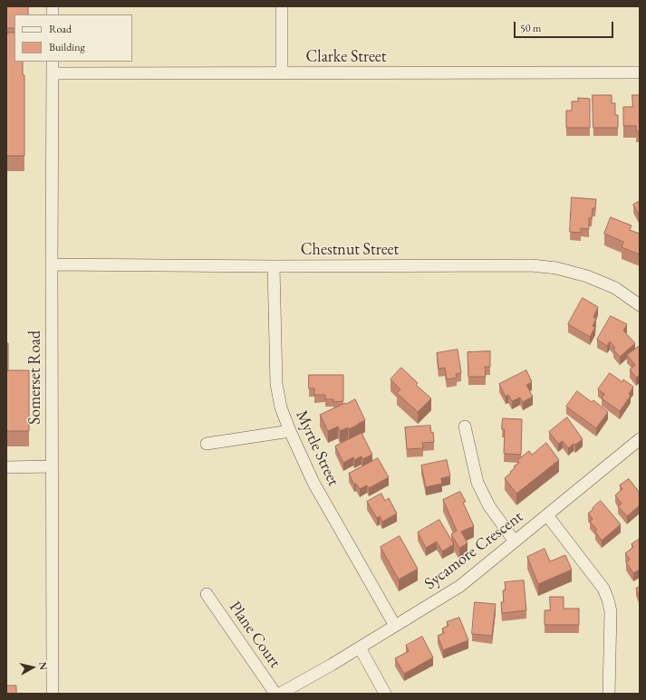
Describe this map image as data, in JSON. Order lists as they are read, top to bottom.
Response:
{
  "streets": {
    "street": [
      "Clarke Street",
      "Chestnut Street",
      "Somerset Road",
      "Myrtle Street",
      "Sycamore Crescent",
      "Plane Court"
    ]
  },
  "crossings": [
    ["Clarke Street", "Somerset Road"],
    ["Chestnut Street", "Somerset Road"],
    ["Chestnut Street", "Myrtle Street"],
    ["Myrtle Street", "Sycamore Crescent"]
  ],
  "legend": ["Road", "Building"],
  "scale_bar": "50 m",
  "north": "right"
}
